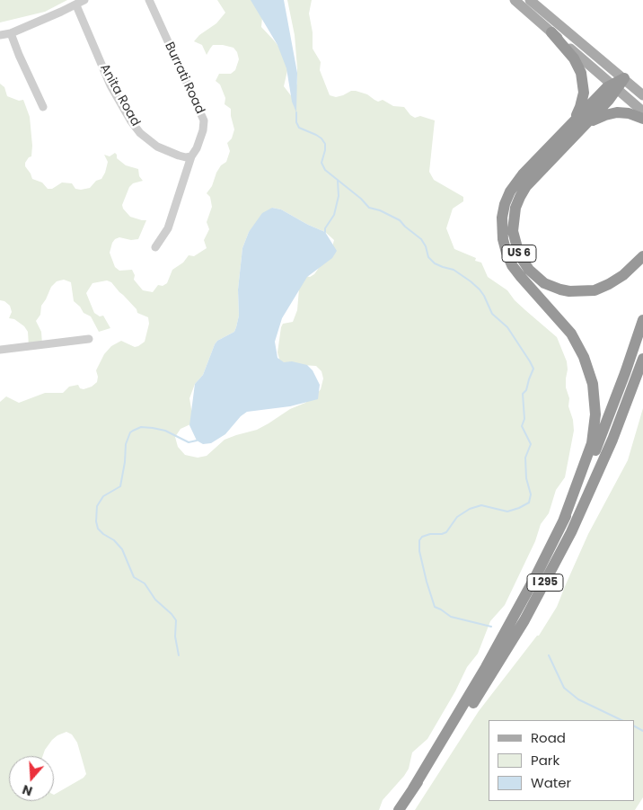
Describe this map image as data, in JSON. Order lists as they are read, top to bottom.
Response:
{
  "streets": {
    "highway": ["US 6", "I 295"],
    "street": ["Burrati Road", "Anita Road"]
  },
  "crossings": [
    ["Burrati Road", "Anita Road"]
  ],
  "legend": ["Road", "Park", "Water"],
  "north": "bottom"
}
